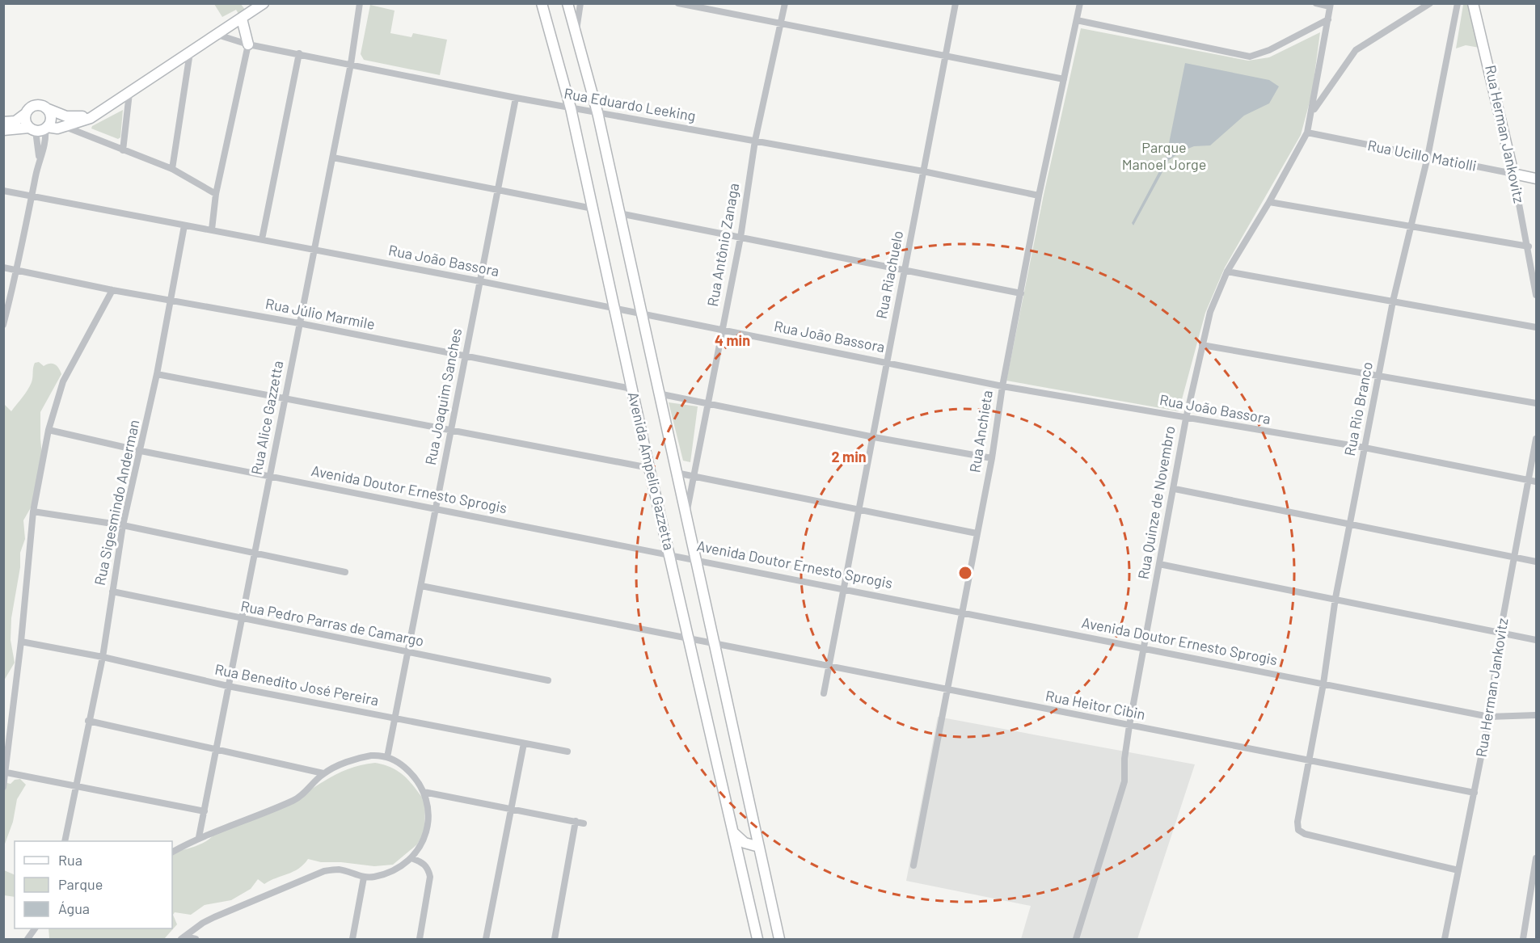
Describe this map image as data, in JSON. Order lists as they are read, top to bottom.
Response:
{
  "streets": {
    "main road": ["Rua Herman Jankovitz", "Rua Ucillo Matiolli", "Avenida Ampelio Gazzetta"],
    "street": [
      "Rua Eduardo Leeking",
      "Rua Antônio Zanaga",
      "Rua João Bassora",
      "Rua Riachuelo",
      "Rua Júlio Marmile",
      "Rua Joaquim Sanches",
      "Rua Rio Branco",
      "Rua Alice Gazzetta",
      "Rua Anchieta",
      "Avenida Doutor Ernesto Sprogis",
      "Rua Sigesmindo Anderman",
      "Rua Quinze de Novembro",
      "Rua Pedro Parras de Camargo",
      "Rua Benedito José Pereira",
      "Rua Heitor Cibin"
    ]
  },
  "crossings": [
    ["Rua Eduardo Leeking", "Rua Antônio Zanaga"],
    ["Rua Eduardo Leeking", "Rua Riachuelo"],
    ["Rua Eduardo Leeking", "Rua Joaquim Sanches"],
    ["Rua Eduardo Leeking", "Rua Alice Gazzetta"],
    ["Rua Eduardo Leeking", "Rua Anchieta"],
    ["Rua Eduardo Leeking", "Avenida Ampelio Gazzetta"],
    ["Rua Herman Jankovitz", "Rua Ucillo Matiolli"],
    ["Rua Herman Jankovitz", "Rua João Bassora"],
    ["Rua Herman Jankovitz", "Rua Rio Branco"],
    ["Rua Herman Jankovitz", "Avenida Doutor Ernesto Sprogis"],
    ["Rua Herman Jankovitz", "Rua Heitor Cibin"],
    ["Rua Ucillo Matiolli", "Rua Rio Branco"],
    ["Rua Ucillo Matiolli", "Rua Quinze de Novembro"],
    ["Rua Antônio Zanaga", "Rua João Bassora"],
    ["Rua Antônio Zanaga", "Avenida Ampelio Gazzetta"],
    ["Rua João Bassora", "Rua Riachuelo"],
    ["Rua João Bassora", "Rua Joaquim Sanches"],
    ["Rua João Bassora", "Rua Rio Branco"],
    ["Rua João Bassora", "Rua Alice Gazzetta"],
    ["Rua João Bassora", "Rua Anchieta"],
    ["Rua João Bassora", "Avenida Ampelio Gazzetta"],
    ["Rua João Bassora", "Rua Sigesmindo Anderman"],
    ["Rua João Bassora", "Rua Quinze de Novembro"],
    ["Rua Riachuelo", "Avenida Doutor Ernesto Sprogis"],
    ["Rua Riachuelo", "Rua Heitor Cibin"],
    ["Rua Júlio Marmile", "Rua Joaquim Sanches"],
    ["Rua Júlio Marmile", "Rua Alice Gazzetta"],
    ["Rua Júlio Marmile", "Avenida Ampelio Gazzetta"],
    ["Rua Júlio Marmile", "Rua Sigesmindo Anderman"],
    ["Rua Joaquim Sanches", "Avenida Doutor Ernesto Sprogis"],
    ["Rua Joaquim Sanches", "Rua Pedro Parras de Camargo"],
    ["Rua Joaquim Sanches", "Rua Benedito José Pereira"],
    ["Rua Joaquim Sanches", "Rua Heitor Cibin"],
    ["Rua Rio Branco", "Avenida Doutor Ernesto Sprogis"],
    ["Rua Rio Branco", "Rua Heitor Cibin"],
    ["Rua Alice Gazzetta", "Avenida Doutor Ernesto Sprogis"],
    ["Rua Alice Gazzetta", "Rua Pedro Parras de Camargo"],
    ["Rua Alice Gazzetta", "Rua Benedito José Pereira"],
    ["Rua Anchieta", "Avenida Doutor Ernesto Sprogis"],
    ["Rua Anchieta", "Rua Heitor Cibin"],
    ["Avenida Ampelio Gazzetta", "Avenida Doutor Ernesto Sprogis"],
    ["Avenida Ampelio Gazzetta", "Rua Heitor Cibin"],
    ["Avenida Doutor Ernesto Sprogis", "Rua Sigesmindo Anderman"],
    ["Avenida Doutor Ernesto Sprogis", "Rua Quinze de Novembro"],
    ["Rua Sigesmindo Anderman", "Rua Pedro Parras de Camargo"],
    ["Rua Sigesmindo Anderman", "Rua Benedito José Pereira"],
    ["Rua Quinze de Novembro", "Rua Heitor Cibin"]
  ],
  "parks": ["Parque Manoel Jorge"],
  "legend": ["Rua", "Parque", "Água"],
  "rings": ["4 min", "2 min"]
}
